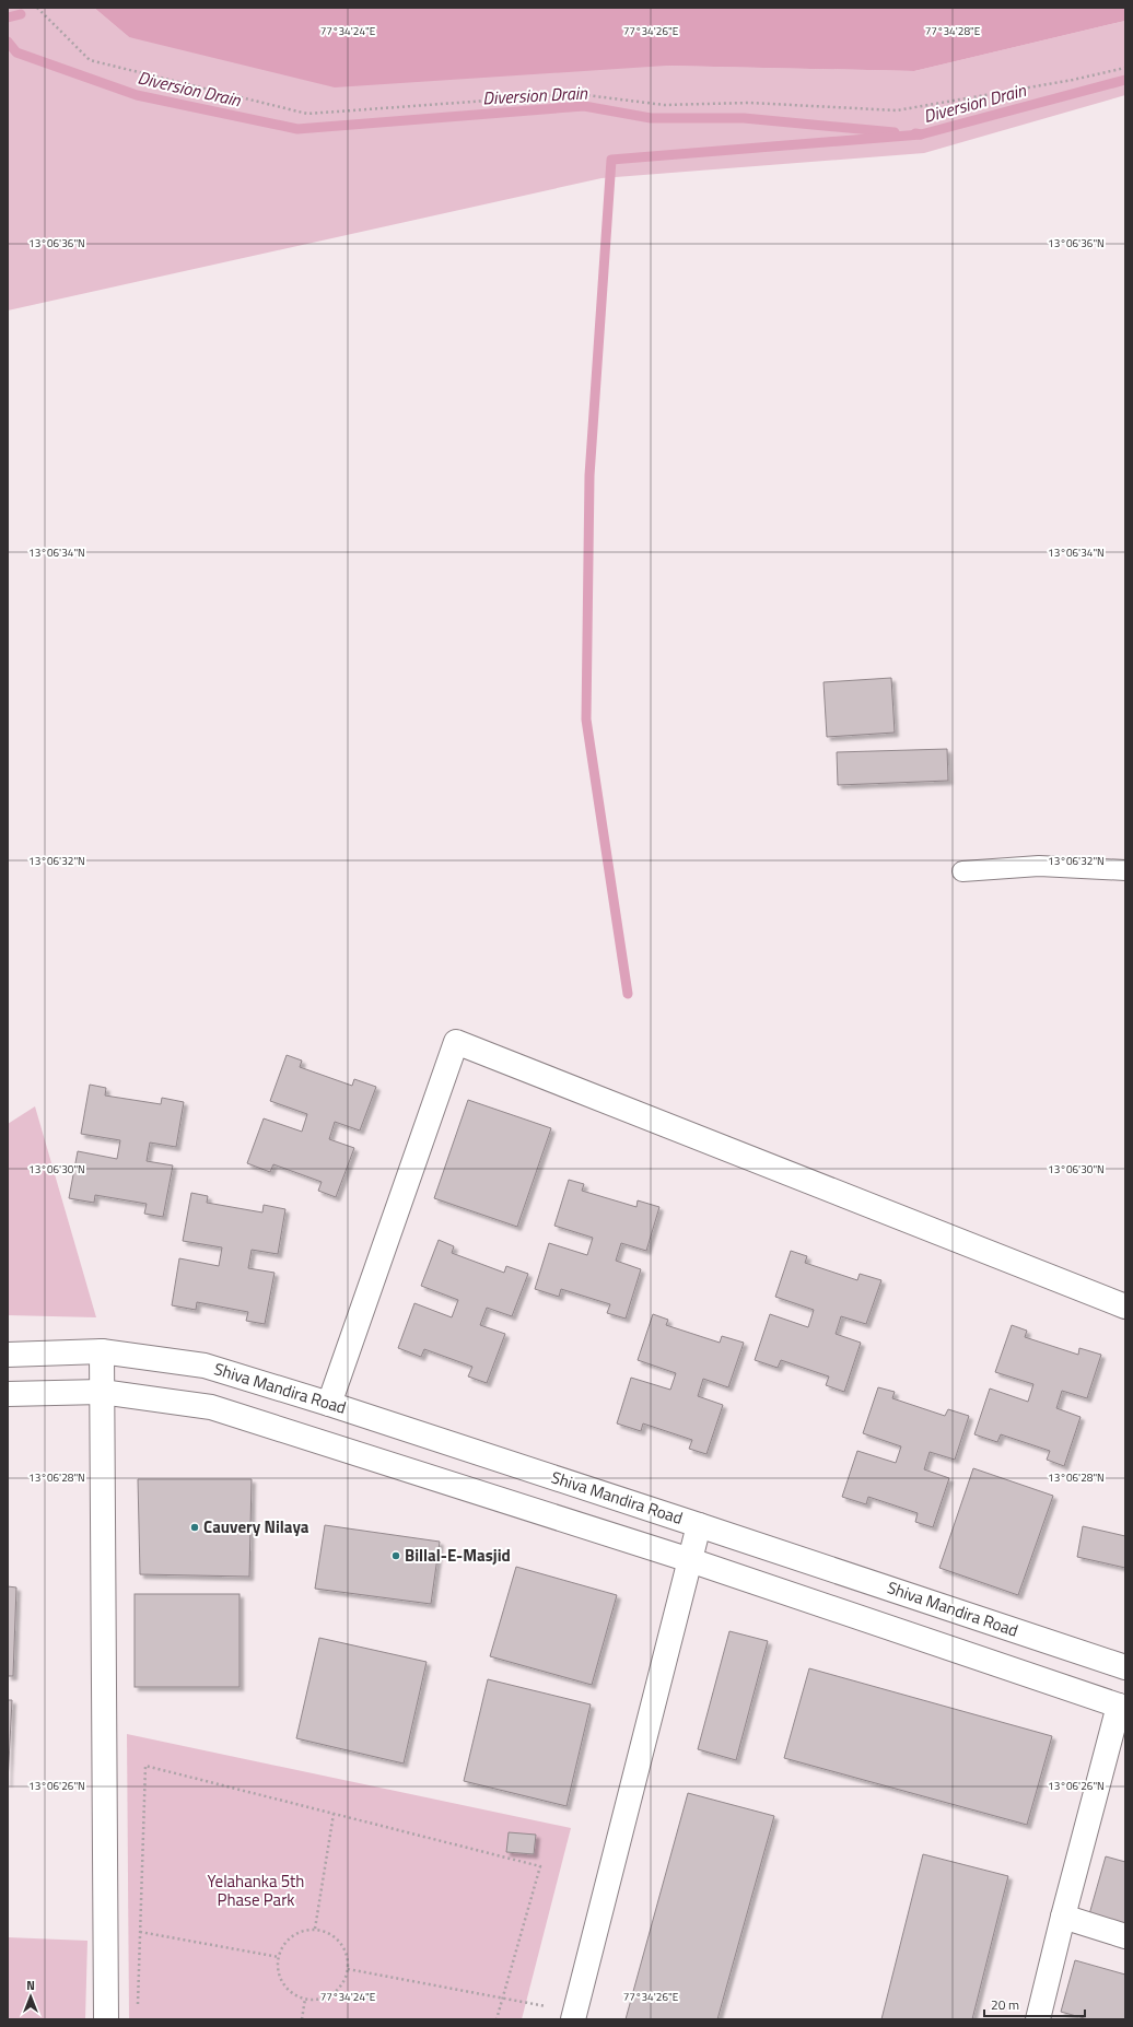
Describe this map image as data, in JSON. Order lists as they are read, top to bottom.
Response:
{
  "streets": {
    "street": ["Shiva Mandira Road"]
  },
  "water": ["Diversion Drain"],
  "parks": ["Yelahanka 5th Phase Park"],
  "places": ["Cauvery Nilaya", "Billal-E-Masjid"],
  "scale_bar": "20 m",
  "north": "top",
  "coordinates": [
    "77°34'24\"E",
    "77°34'26\"E",
    "77°34'28\"E",
    "13°06'36\"N",
    "13°06'34\"N",
    "13°06'32\"N",
    "13°06'30\"N",
    "13°06'28\"N",
    "13°06'26\"N"
  ]
}
